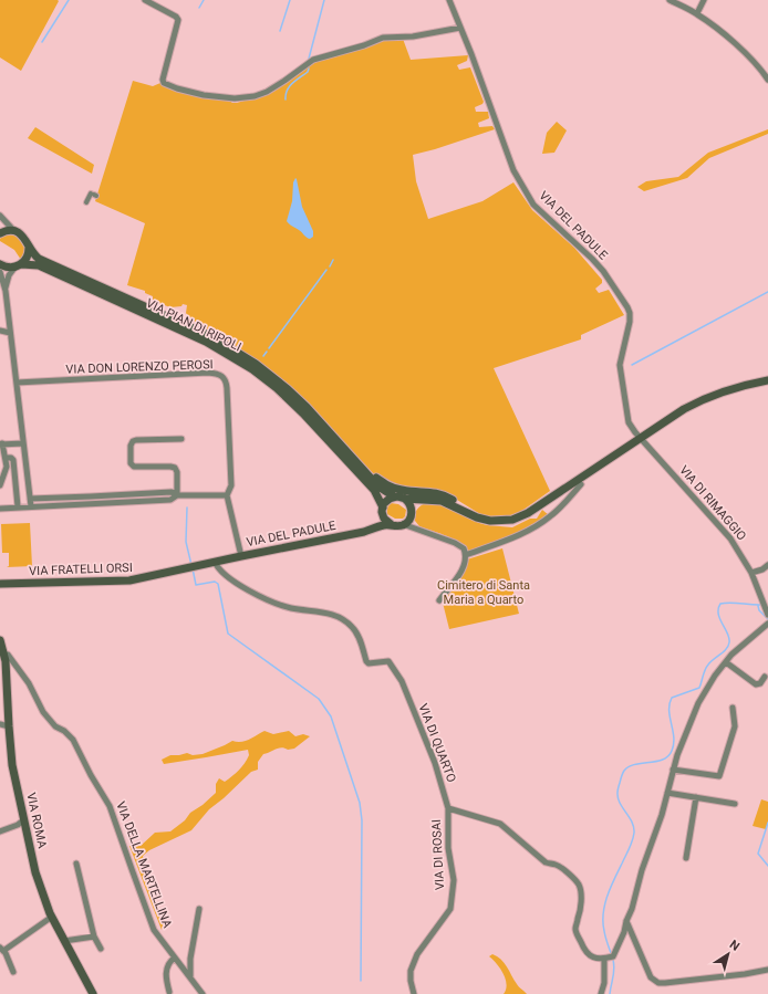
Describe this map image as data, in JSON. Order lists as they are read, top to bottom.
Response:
{
  "streets": {
    "main road": [
      "VIA DEL PADULE",
      "VIA PIAN DI RIPOLI",
      "VIA FRATELLI ORSI",
      "VIA ROMA"
    ],
    "street": [
      "VIA DON LORENZO PEROSI",
      "VIA DI RIMAGGIO",
      "VIA DI QUARTO",
      "VIA DI ROSAI",
      "VIA DELLA MARTELLINA"
    ]
  },
  "crossings": [
    ["VIA DEL PADULE", "VIA PIAN DI RIPOLI"],
    ["VIA DEL PADULE", "VIA DI RIMAGGIO"],
    ["VIA DEL PADULE", "VIA FRATELLI ORSI"],
    ["VIA DEL PADULE", "VIA DI QUARTO"],
    ["VIA FRATELLI ORSI", "VIA DI QUARTO"],
    ["VIA DI QUARTO", "VIA DI ROSAI"],
    ["VIA ROMA", "VIA DELLA MARTELLINA"]
  ],
  "parks": ["Cimitero di Santa Maria a Quarto"],
  "north": "top right"
}
